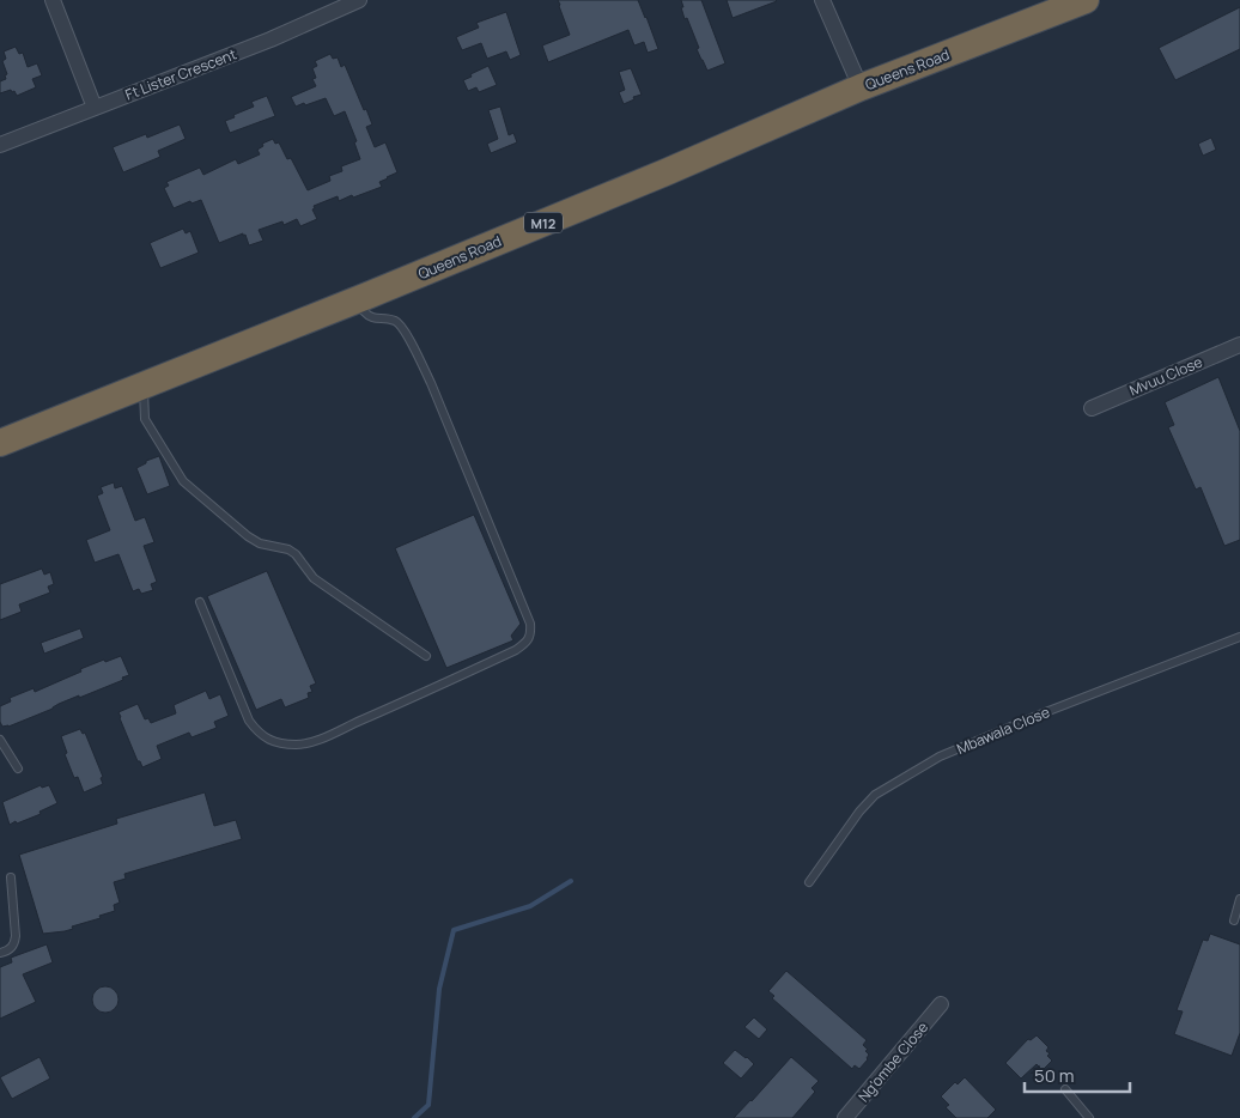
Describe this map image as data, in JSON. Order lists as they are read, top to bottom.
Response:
{
  "streets": {
    "highway": ["Queens Road", "M12"],
    "street": ["Ft Lister Crescent", "Mvuu Close", "Ng'ombe Close"],
    "lane": ["Mbawala Close"]
  },
  "scale_bar": "50 m"
}
